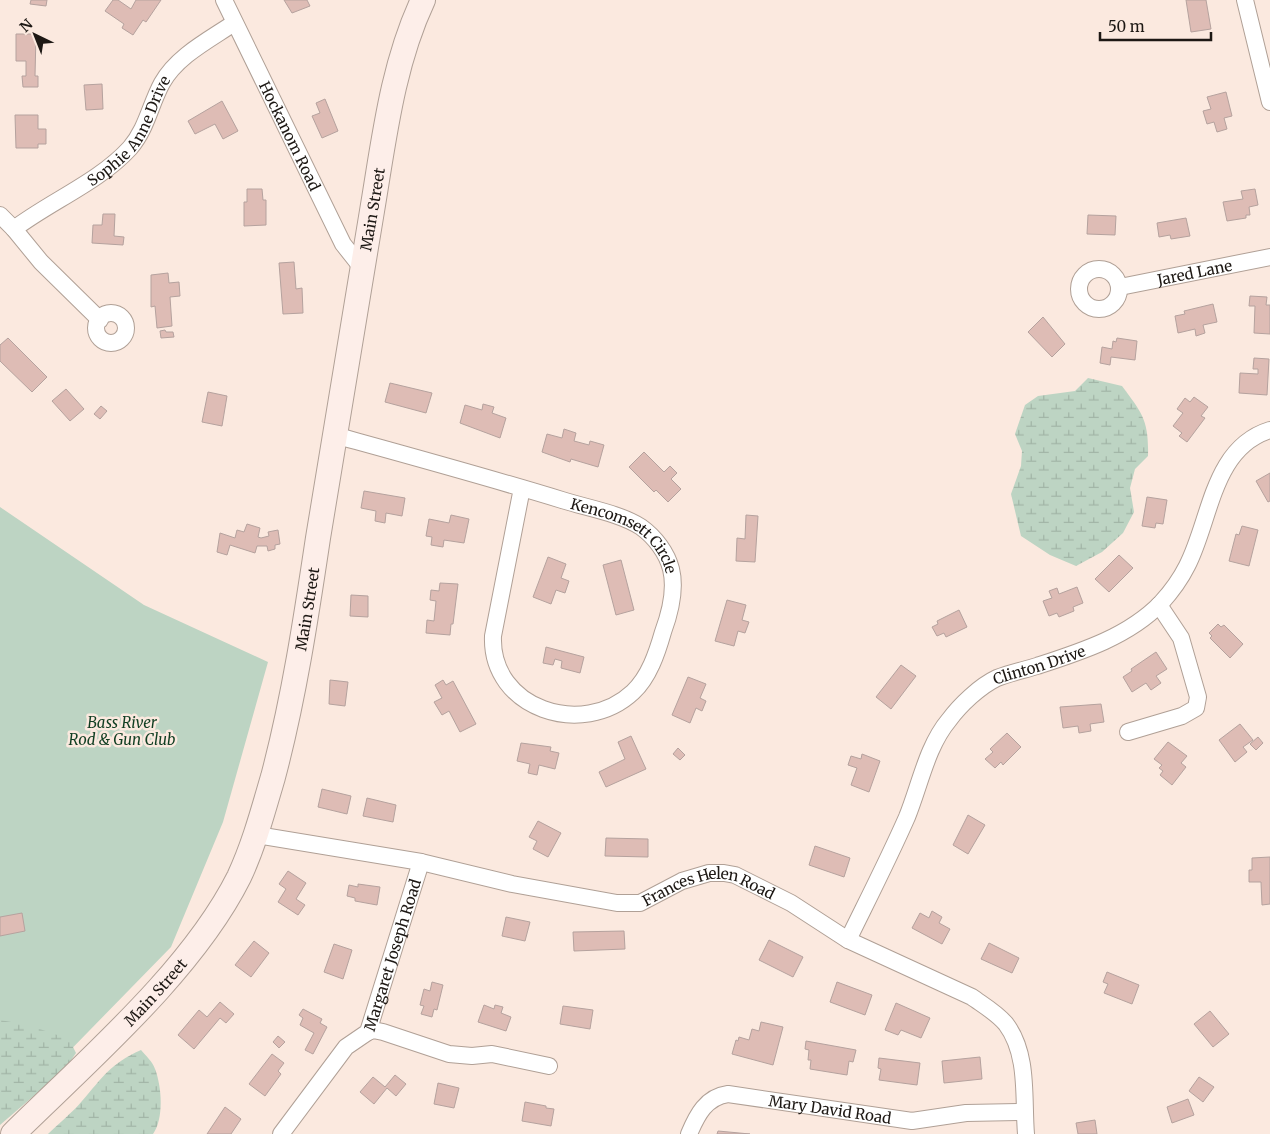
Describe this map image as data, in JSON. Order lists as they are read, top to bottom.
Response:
{
  "streets": {
    "main road": ["Main Street"],
    "street": [
      "Sophie Anne Drive",
      "Hockanom Road",
      "Jared Lane",
      "Kencomsett Circle",
      "Clinton Drive",
      "Frances Helen Road",
      "Margaret Joseph Road",
      "Mary David Road"
    ]
  },
  "crossings": [
    ["Sophie Anne Drive", "Hockanom Road"],
    ["Hockanom Road", "Main Street"],
    ["Main Street", "Kencomsett Circle"],
    ["Main Street", "Frances Helen Road"],
    ["Clinton Drive", "Frances Helen Road"],
    ["Frances Helen Road", "Margaret Joseph Road"],
    ["Frances Helen Road", "Mary David Road"]
  ],
  "parks": ["Bass River Rod & Gun Club"],
  "scale_bar": "50 m",
  "north": "top left"
}
